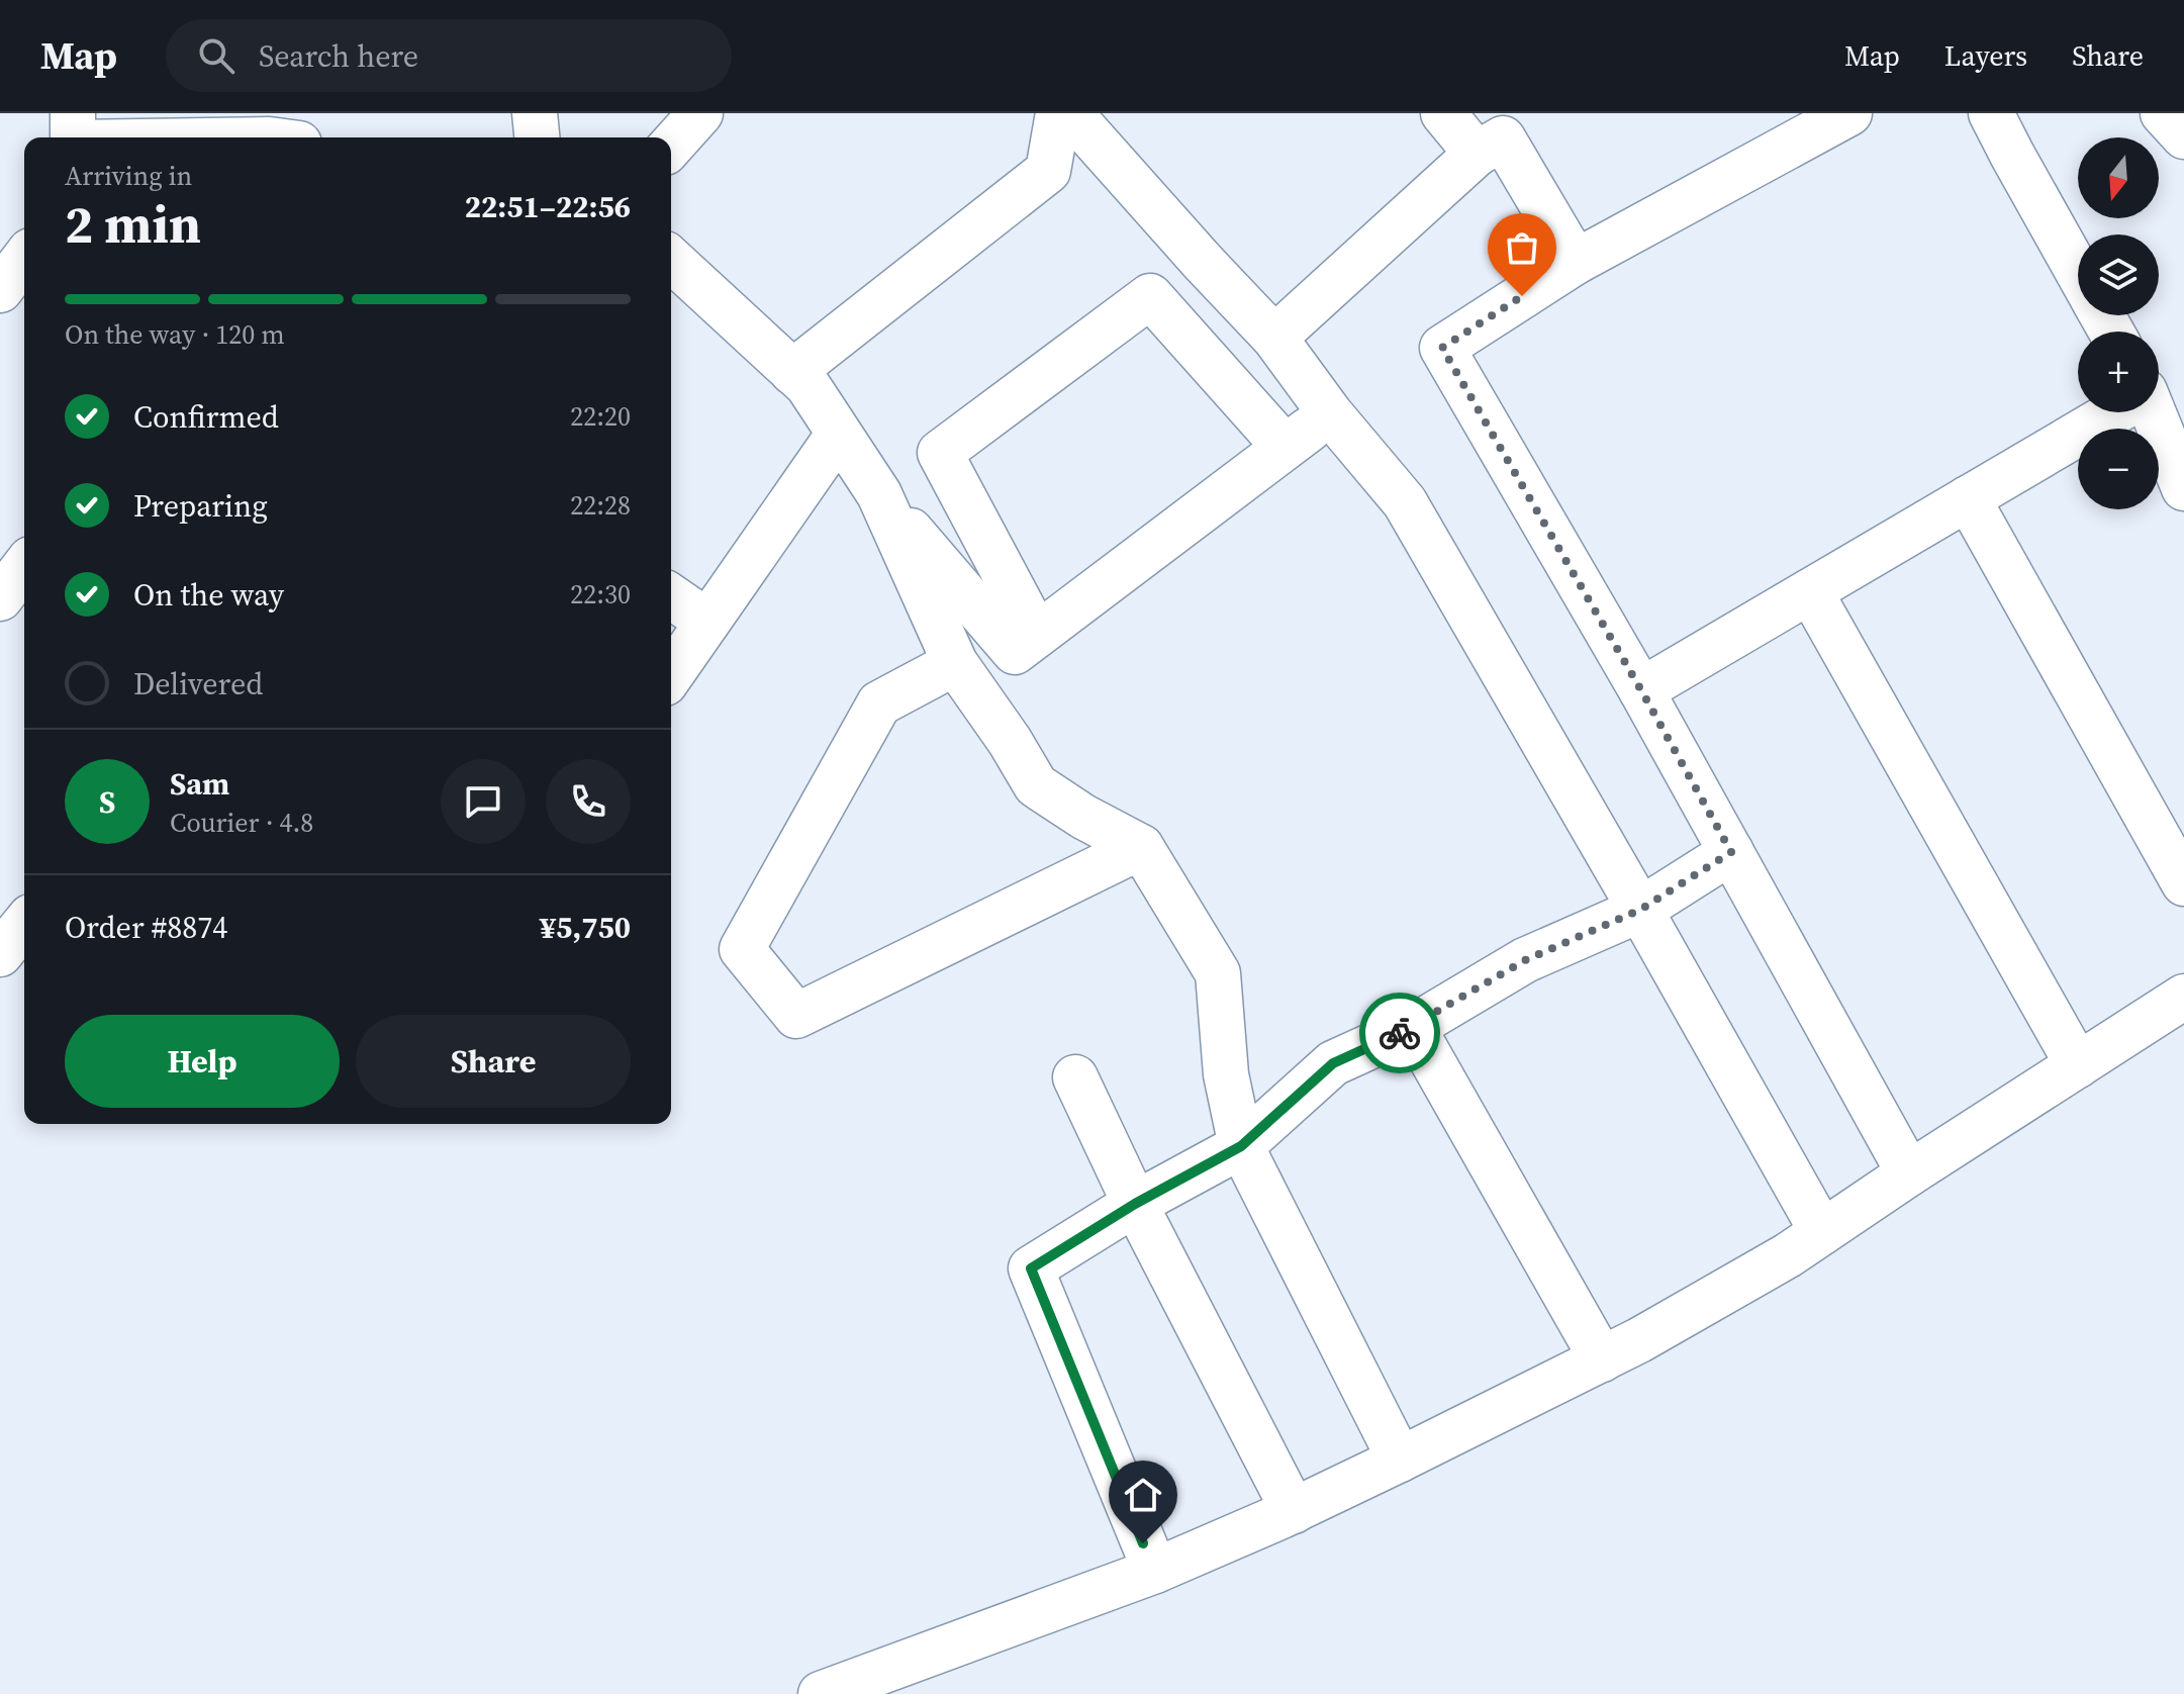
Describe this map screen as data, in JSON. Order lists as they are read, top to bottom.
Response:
{
  "north": "bottom",
  "page": {
    "header": "Map",
    "search": "Search here",
    "nav": ["Map", "Layers", "Share"],
    "map_buttons": ["+", "−"],
    "heading": ["2 min", "Arriving in", "22:51–22:56"],
    "panel": [
      "Sam",
      "Courier · 4.8",
      "Order #8874",
      "¥5,750"
    ],
    "bar": "On the way · 120 m",
    "list": [
      ["Confirmed", "22:20"],
      ["Preparing", "22:28"],
      ["On the way", "22:30"],
      "Delivered"
    ],
    "round": "S",
    "buttons": ["Help", "Share"]
  }
}
